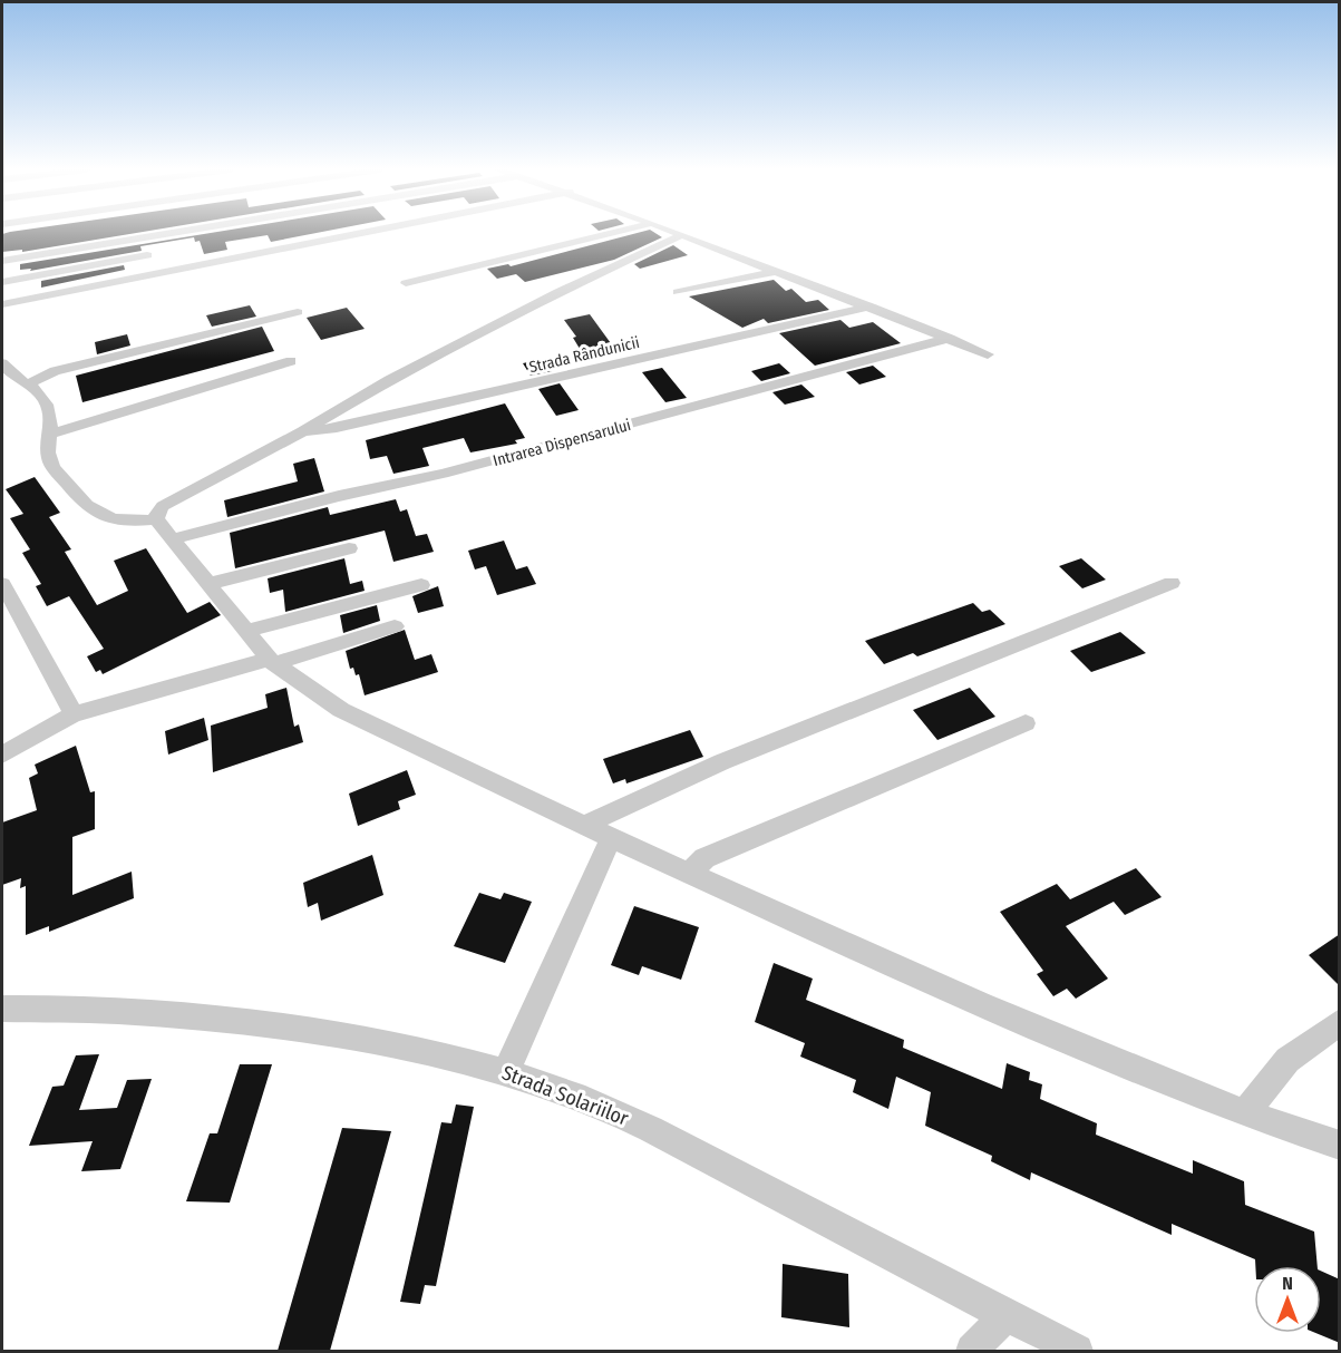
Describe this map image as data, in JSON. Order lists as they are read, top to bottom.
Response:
{
  "streets": {
    "street": ["Strada Rândunicii", "Intrarea Dispensarului", "Strada Solariilor"]
  },
  "north": "top"
}
